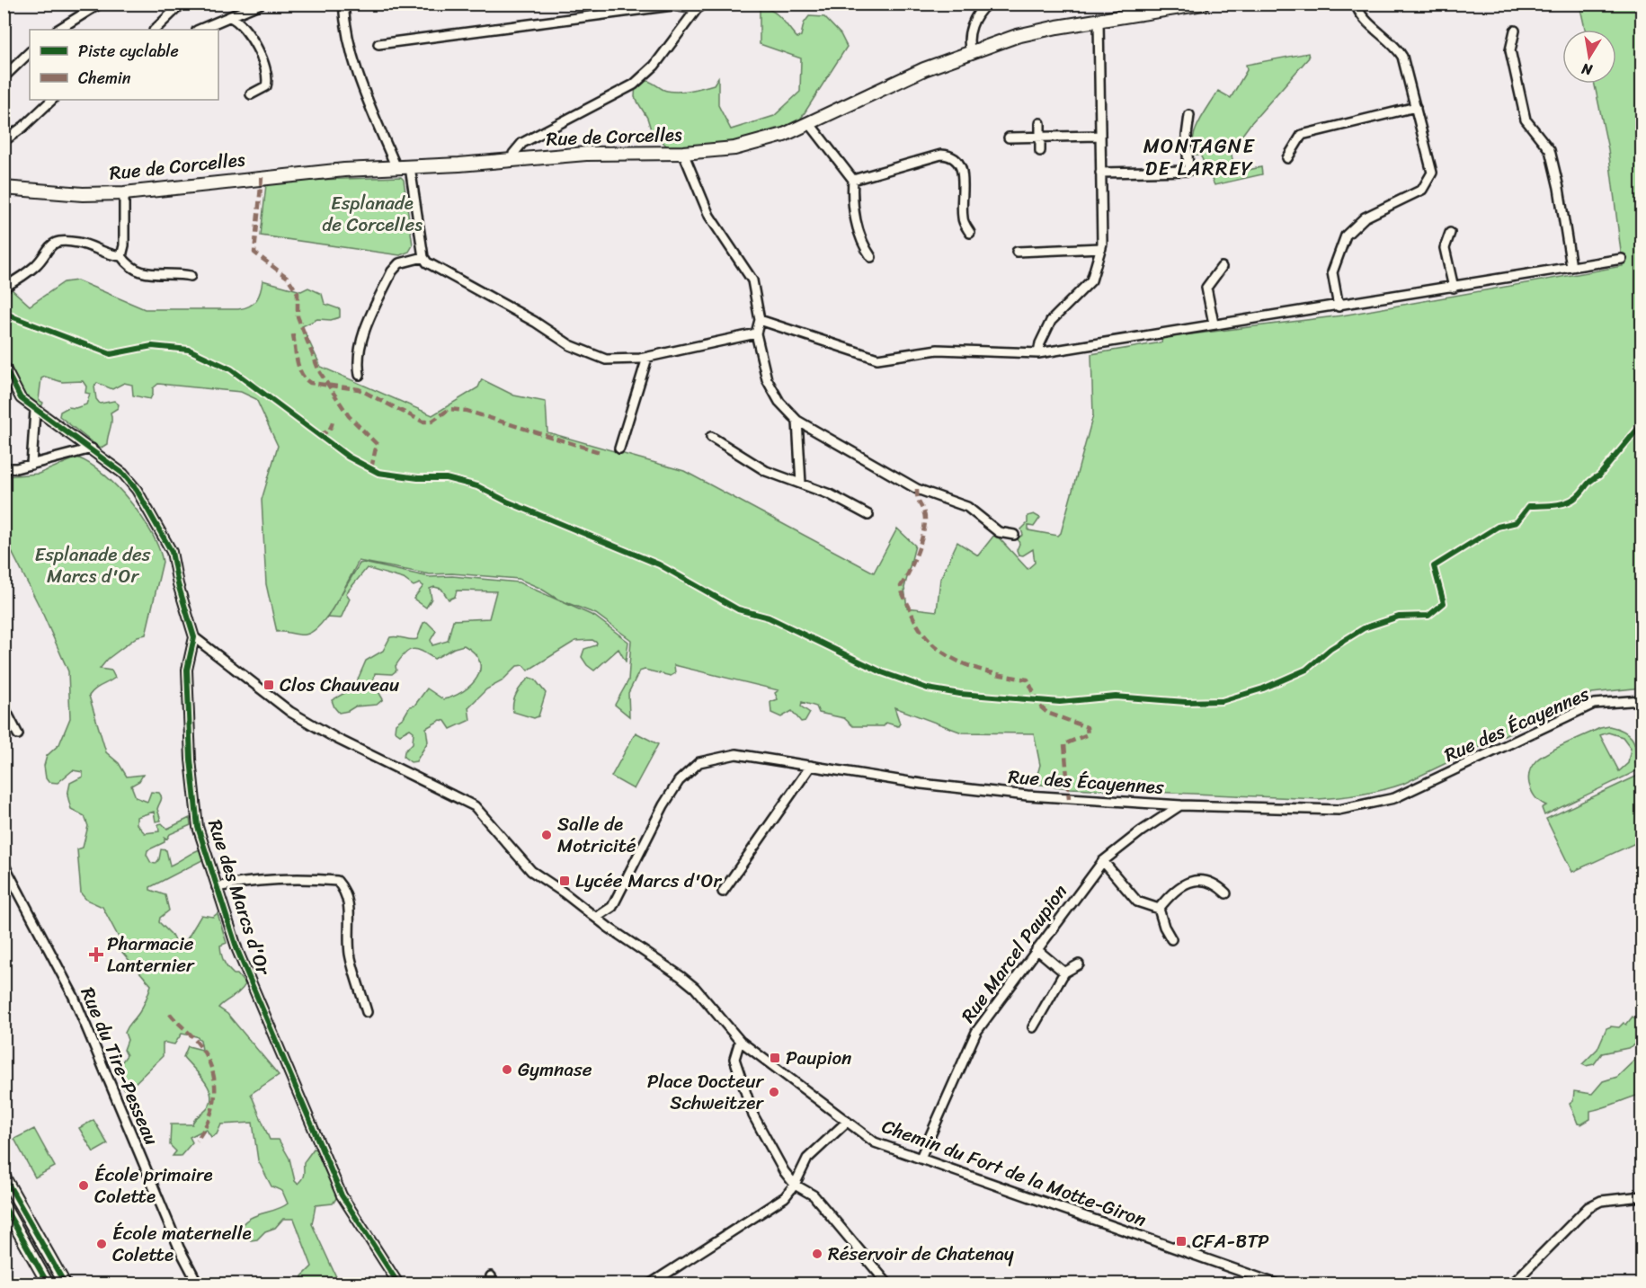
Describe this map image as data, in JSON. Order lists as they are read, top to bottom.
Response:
{
  "streets": {
    "main road": ["Rue de Corcelles"],
    "street": [
      "Rue des Écayennes",
      "Rue des Marcs d'Or",
      "Rue Marcel Paupion",
      "Rue du Tire-Pesseau",
      "Chemin du Fort de la Motte-Giron"
    ]
  },
  "crossings": [
    ["Rue des Écayennes", "Rue Marcel Paupion"],
    ["Rue des Écayennes", "Chemin du Fort de la Motte-Giron"],
    ["Rue des Marcs d'Or", "Chemin du Fort de la Motte-Giron"],
    ["Rue Marcel Paupion", "Chemin du Fort de la Motte-Giron"]
  ],
  "districts": ["MONTAGNE DE LARREY"],
  "parks": ["Esplanade de Corcelles", "Esplanade des Marcs d'Or"],
  "places": {
    "transit": [
      "Clos Chauveau",
      "Lycée Marcs d'Or",
      "Paupion",
      "CFA-BTP"
    ],
    "other": [
      "Salle de Motricité",
      "Gymnase",
      "Place Docteur Schweitzer",
      "École primaire Colette",
      "École maternelle Colette",
      "Réservoir de Chatenay"
    ],
    "health": ["Pharmacie Lanternier"]
  },
  "legend": ["Piste cyclable", "Chemin"],
  "north": "bottom"
}
